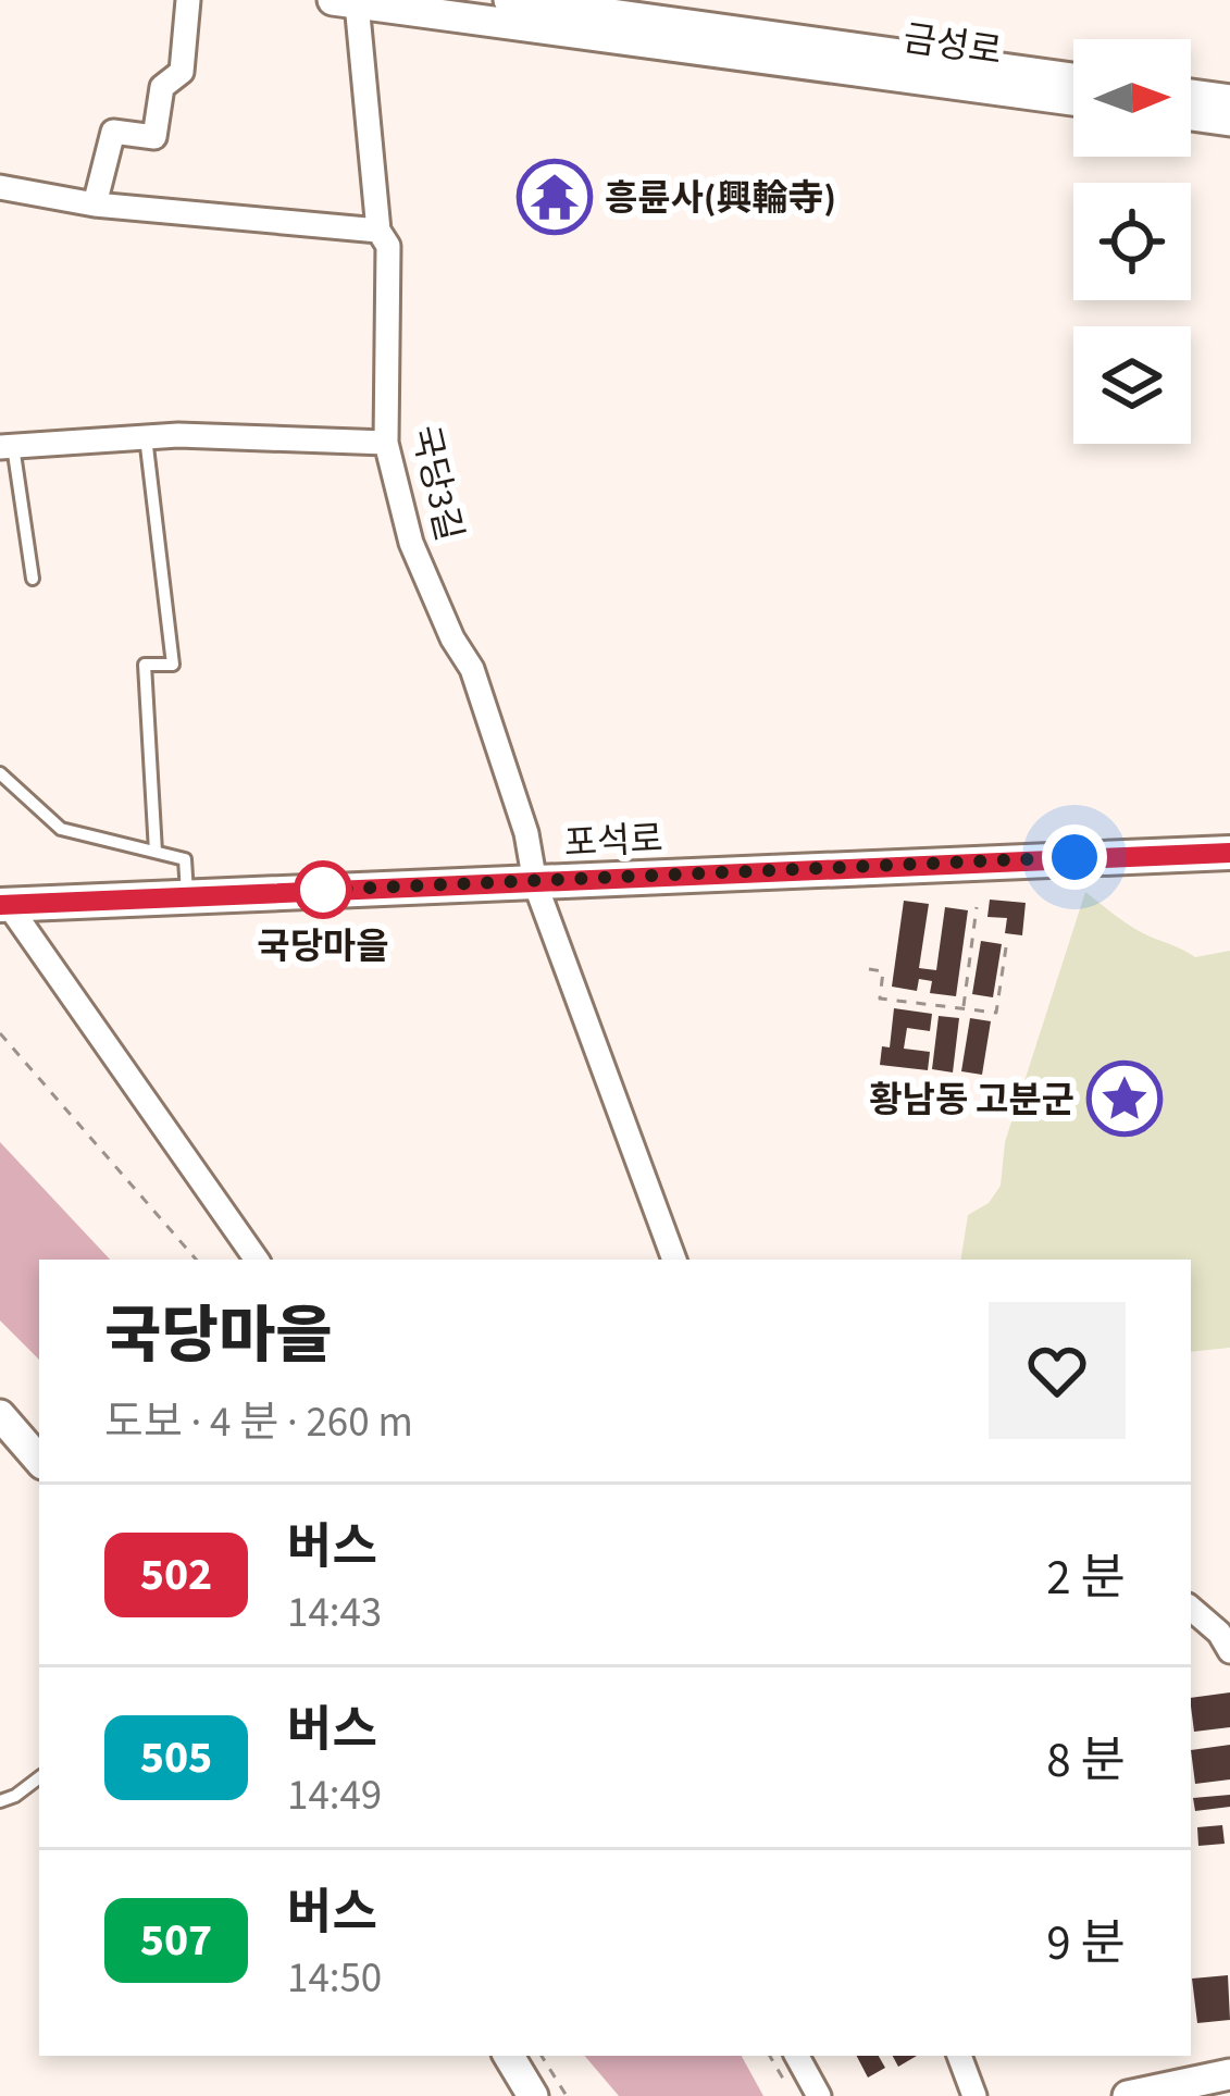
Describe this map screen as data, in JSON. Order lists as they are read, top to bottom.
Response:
{
  "streets": {
    "main road": ["포석로"],
    "street": ["금성로", "국당3길"]
  },
  "crossings": [
    ["금성로", "국당3길"],
    ["국당3길", "포석로"]
  ],
  "places": {
    "temple": ["흥륜사(興輪寺)"],
    "other": ["국당마을"],
    "place": ["황남동 고분군"]
  },
  "lines": ["bus line 502"],
  "north": "right",
  "page": {
    "heading": ["국당마을", "도보 · 4 분 · 260 m"],
    "list": [
      {
        "mark": "502",
        "name": "버스",
        "note": "14:43",
        "value": "2 분"
      },
      {
        "mark": "505",
        "name": "버스",
        "note": "14:49",
        "value": "8 분"
      },
      {
        "mark": "507",
        "name": "버스",
        "note": "14:50",
        "value": "9 분"
      }
    ]
  }
}
